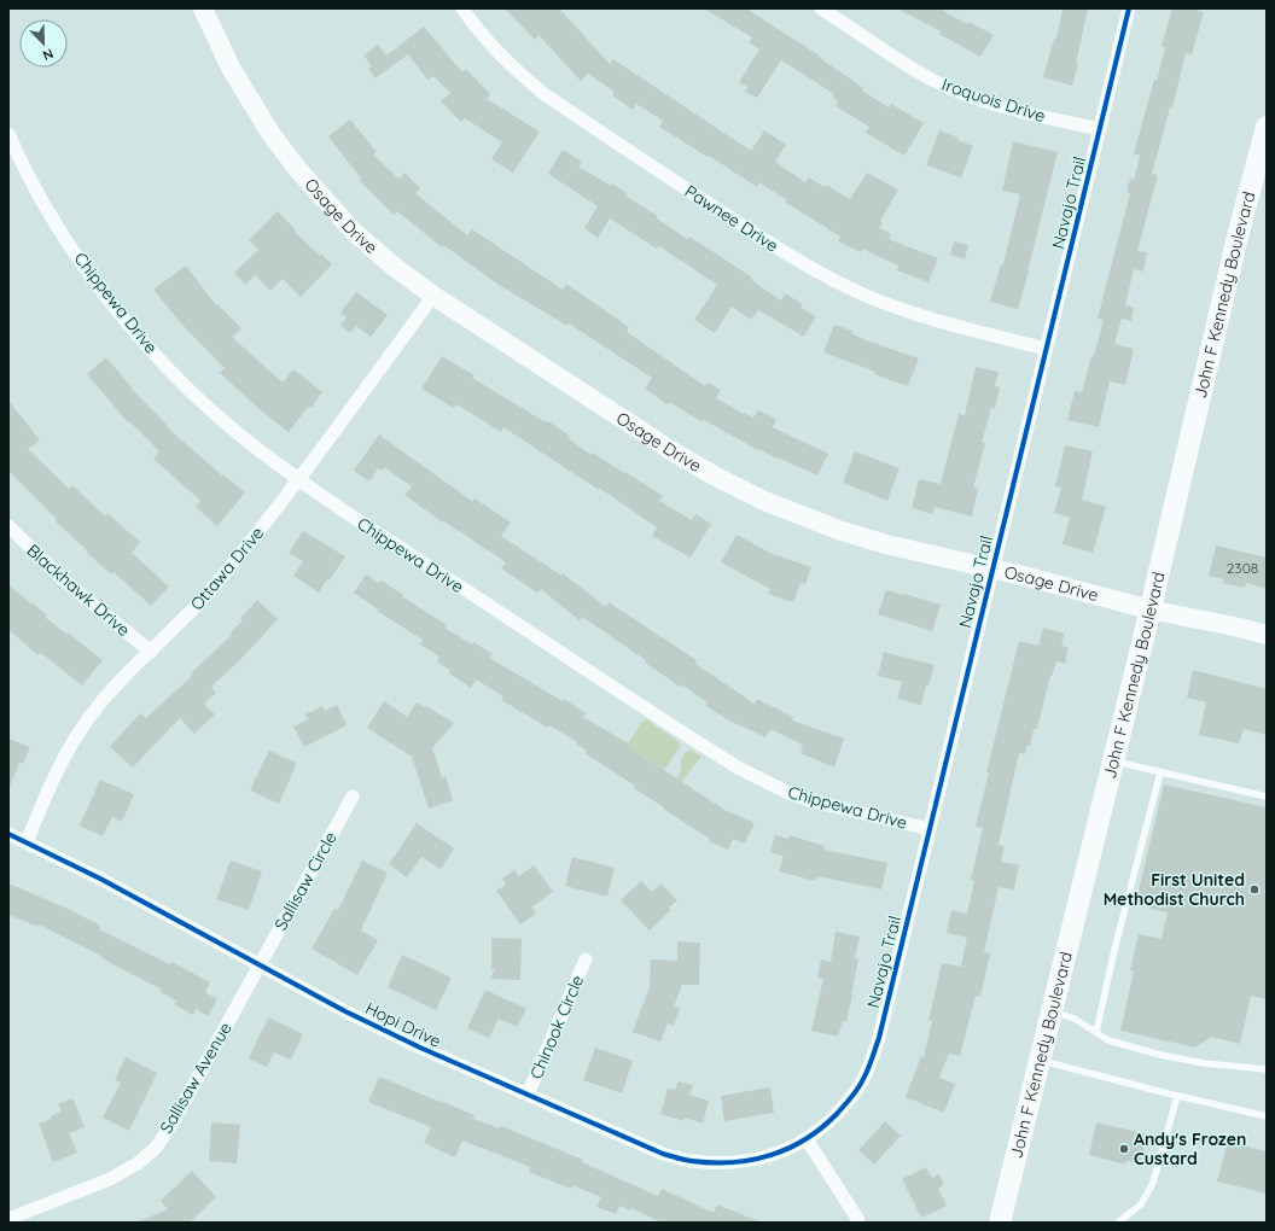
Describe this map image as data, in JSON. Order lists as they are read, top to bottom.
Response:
{
  "streets": {
    "main road": ["John F Kennedy Boulevard"],
    "street": [
      "Iroquois Drive",
      "Navajo Trail",
      "Osage Drive",
      "Pawnee Drive",
      "Chippewa Drive",
      "Ottawa Drive",
      "Blackhawk Drive",
      "Sallisaw Circle",
      "Hopi Drive",
      "Chinook Circle",
      "Sallisaw Avenue"
    ]
  },
  "crossings": [
    ["Iroquois Drive", "Navajo Trail"],
    ["Navajo Trail", "Osage Drive"],
    ["Navajo Trail", "Pawnee Drive"],
    ["Navajo Trail", "Chippewa Drive"],
    ["Navajo Trail", "Hopi Drive"],
    ["Osage Drive", "John F Kennedy Boulevard"],
    ["Osage Drive", "Ottawa Drive"],
    ["Chippewa Drive", "Ottawa Drive"],
    ["Ottawa Drive", "Blackhawk Drive"],
    ["Ottawa Drive", "Hopi Drive"],
    ["Sallisaw Circle", "Hopi Drive"],
    ["Sallisaw Circle", "Sallisaw Avenue"],
    ["Hopi Drive", "Chinook Circle"],
    ["Hopi Drive", "Sallisaw Avenue"]
  ],
  "places": ["First United Methodist Church", "Andy's Frozen Custard"],
  "house_numbers": ["2308"],
  "north": "bottom right"
}
